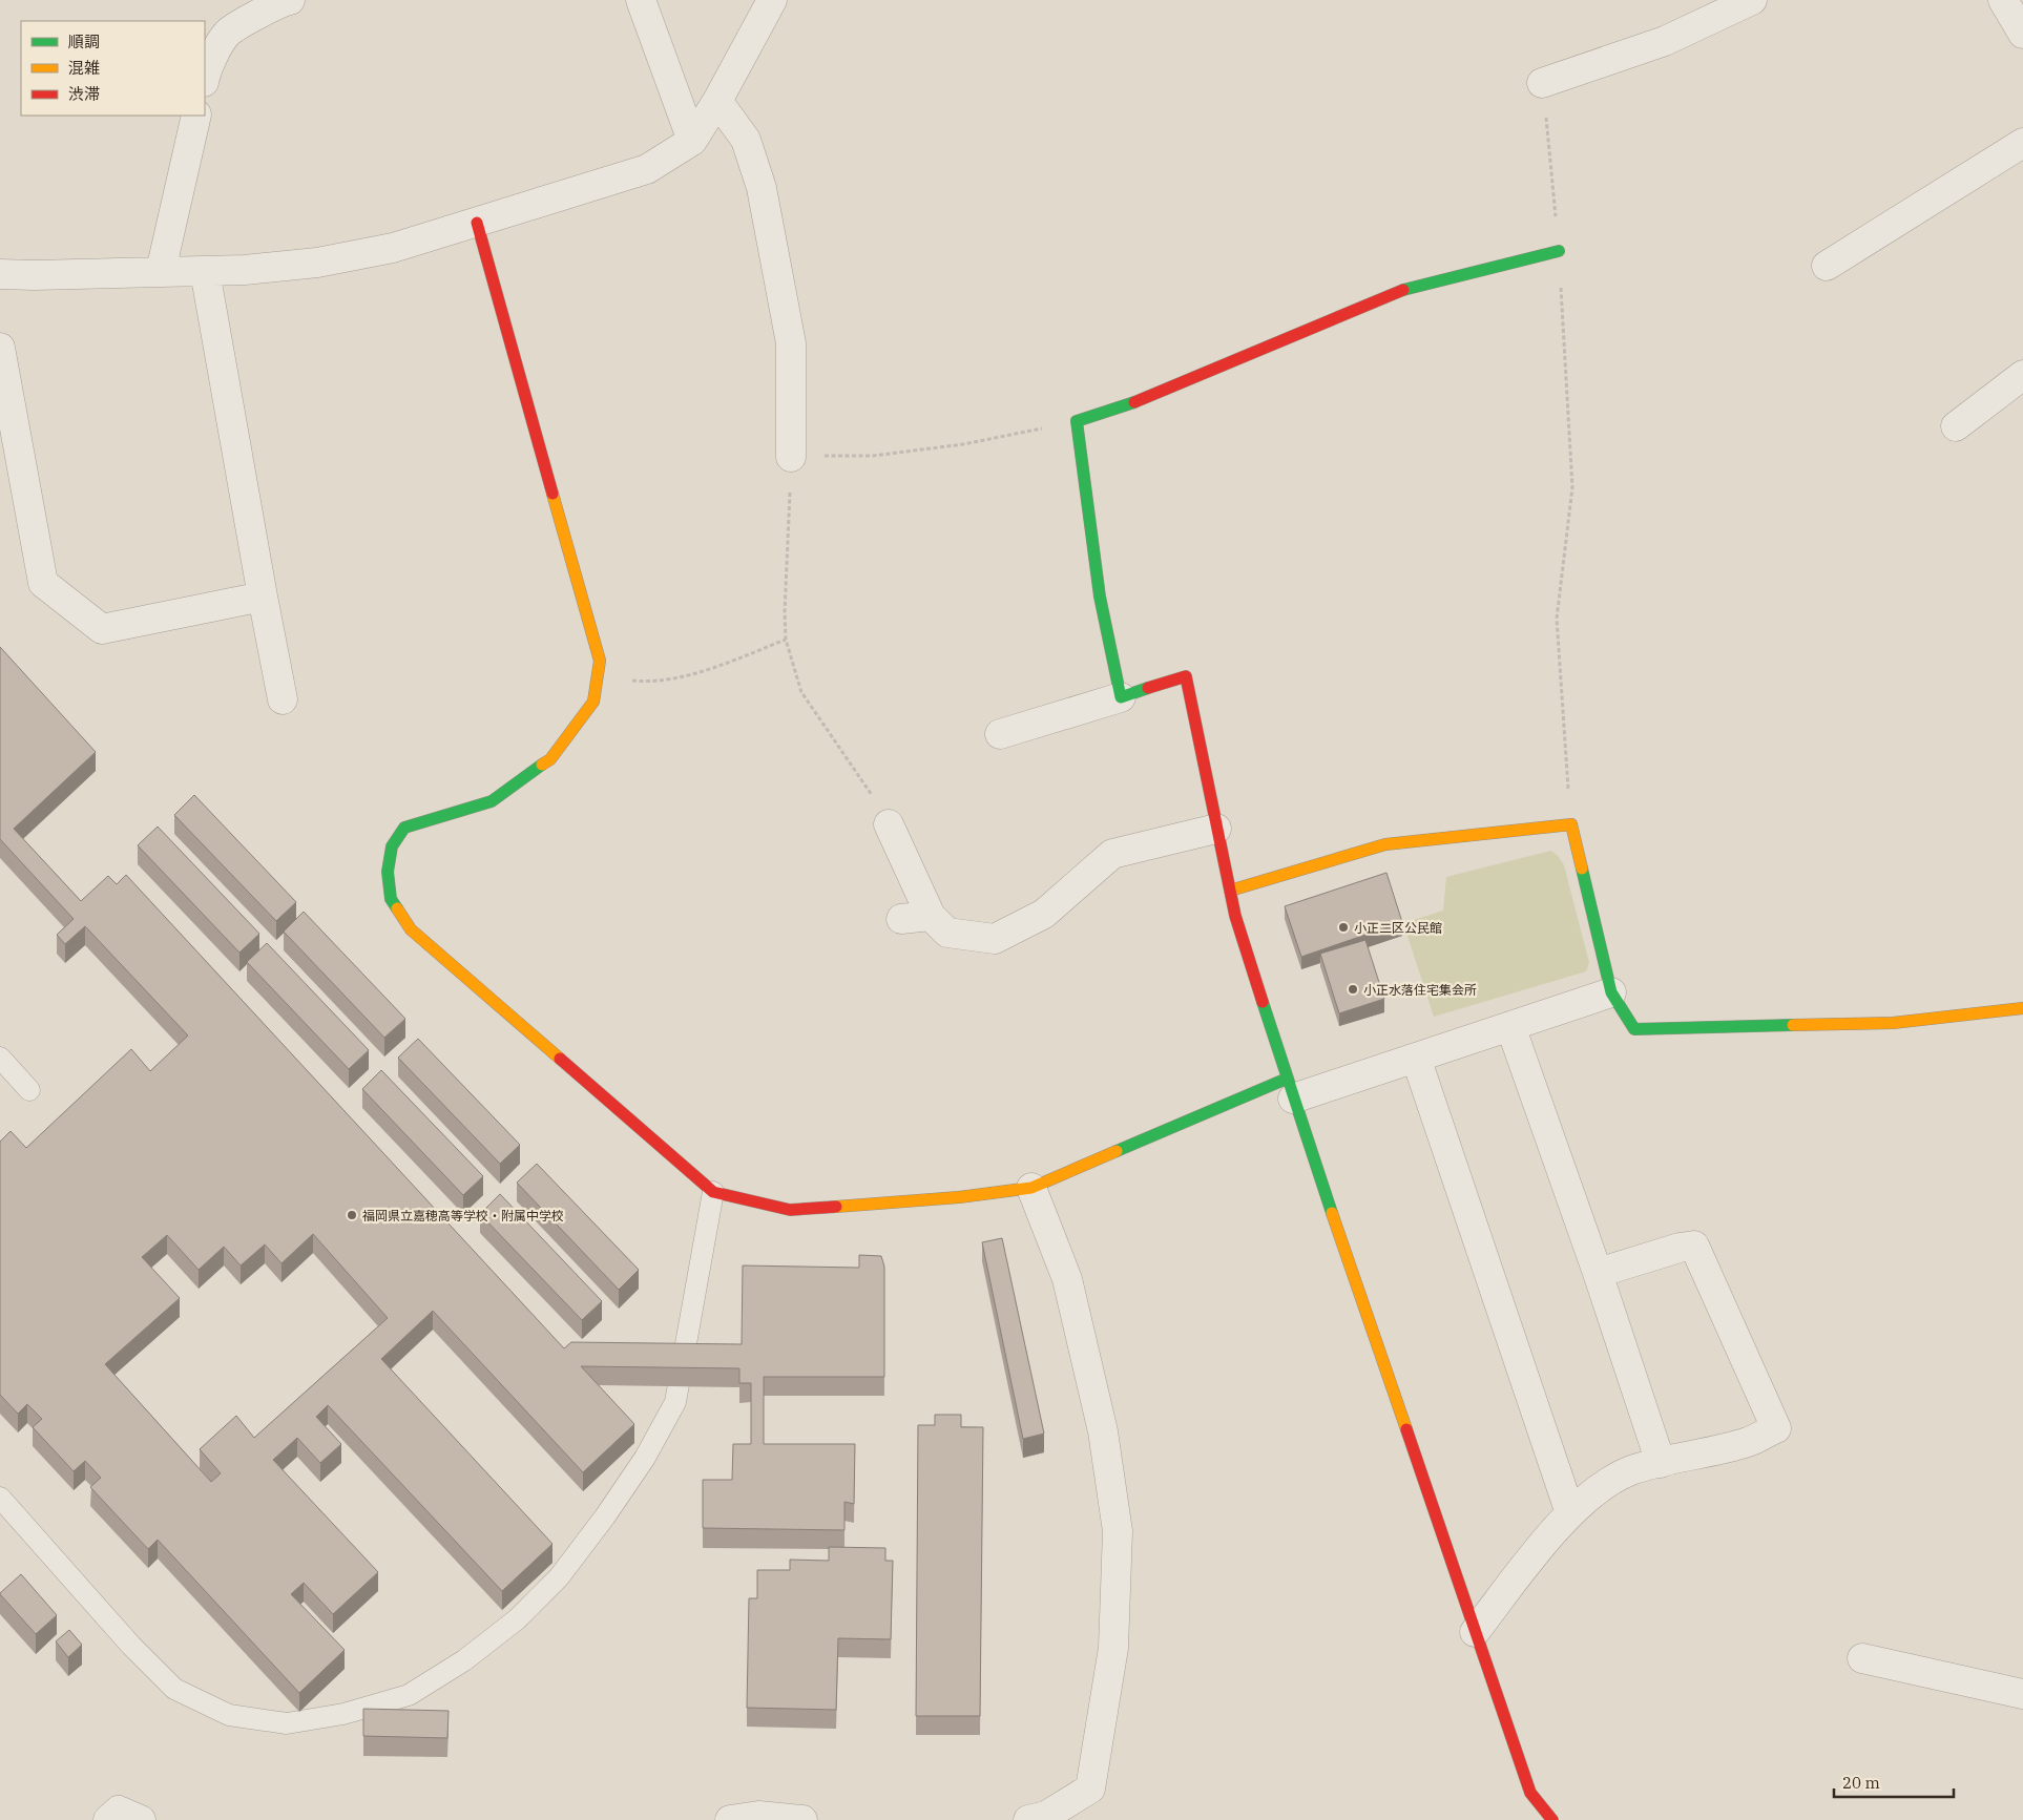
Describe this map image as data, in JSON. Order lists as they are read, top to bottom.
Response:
{
  "places": ["小正二区公民館", "小正水落住宅集会所", "福岡県立嘉穂高等学校・附属中学校"],
  "legend": ["順調", "混雑", "渋滞"],
  "scale_bar": "20 m"
}
